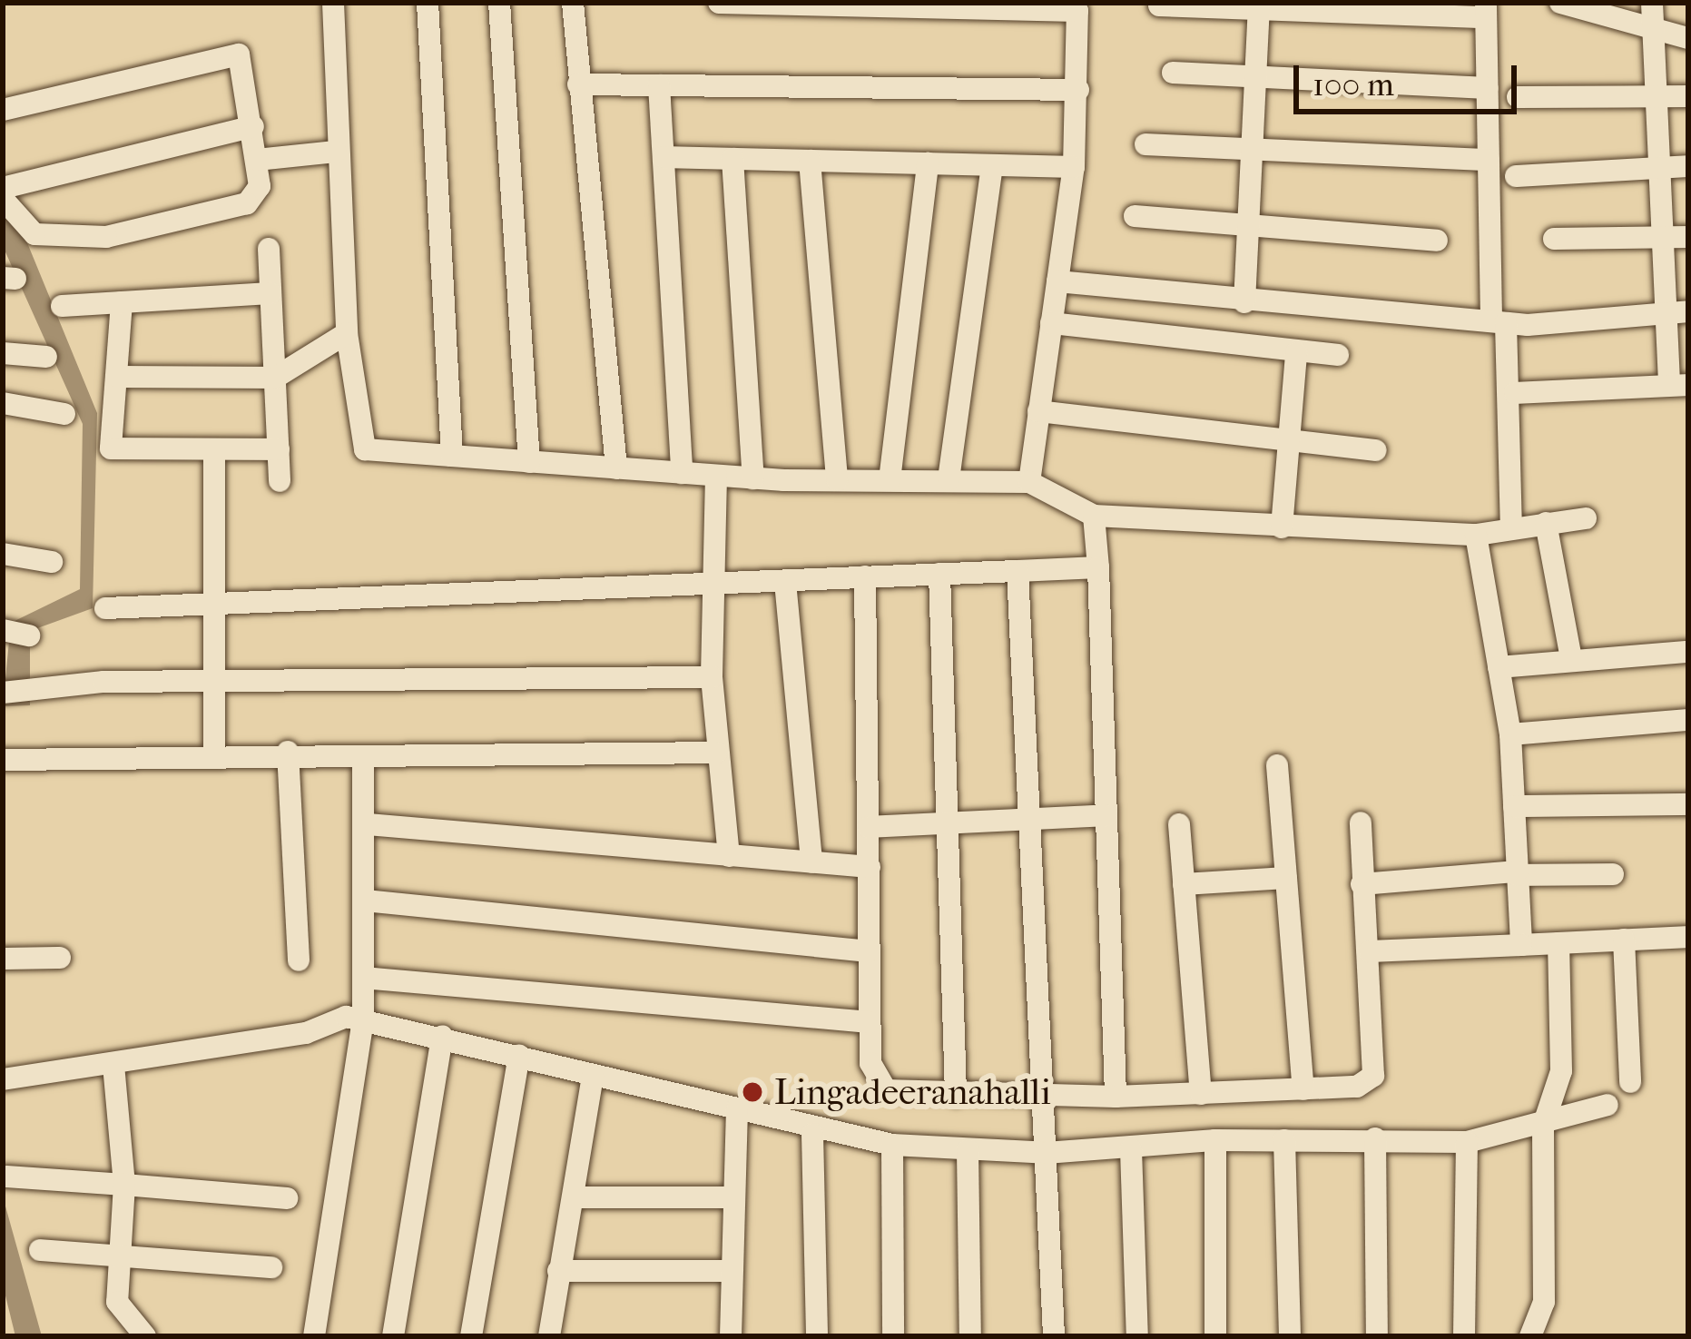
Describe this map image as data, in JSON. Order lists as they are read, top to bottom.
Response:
{
  "places": ["Lingadeeranahalli"],
  "scale_bar": "100 m"
}
